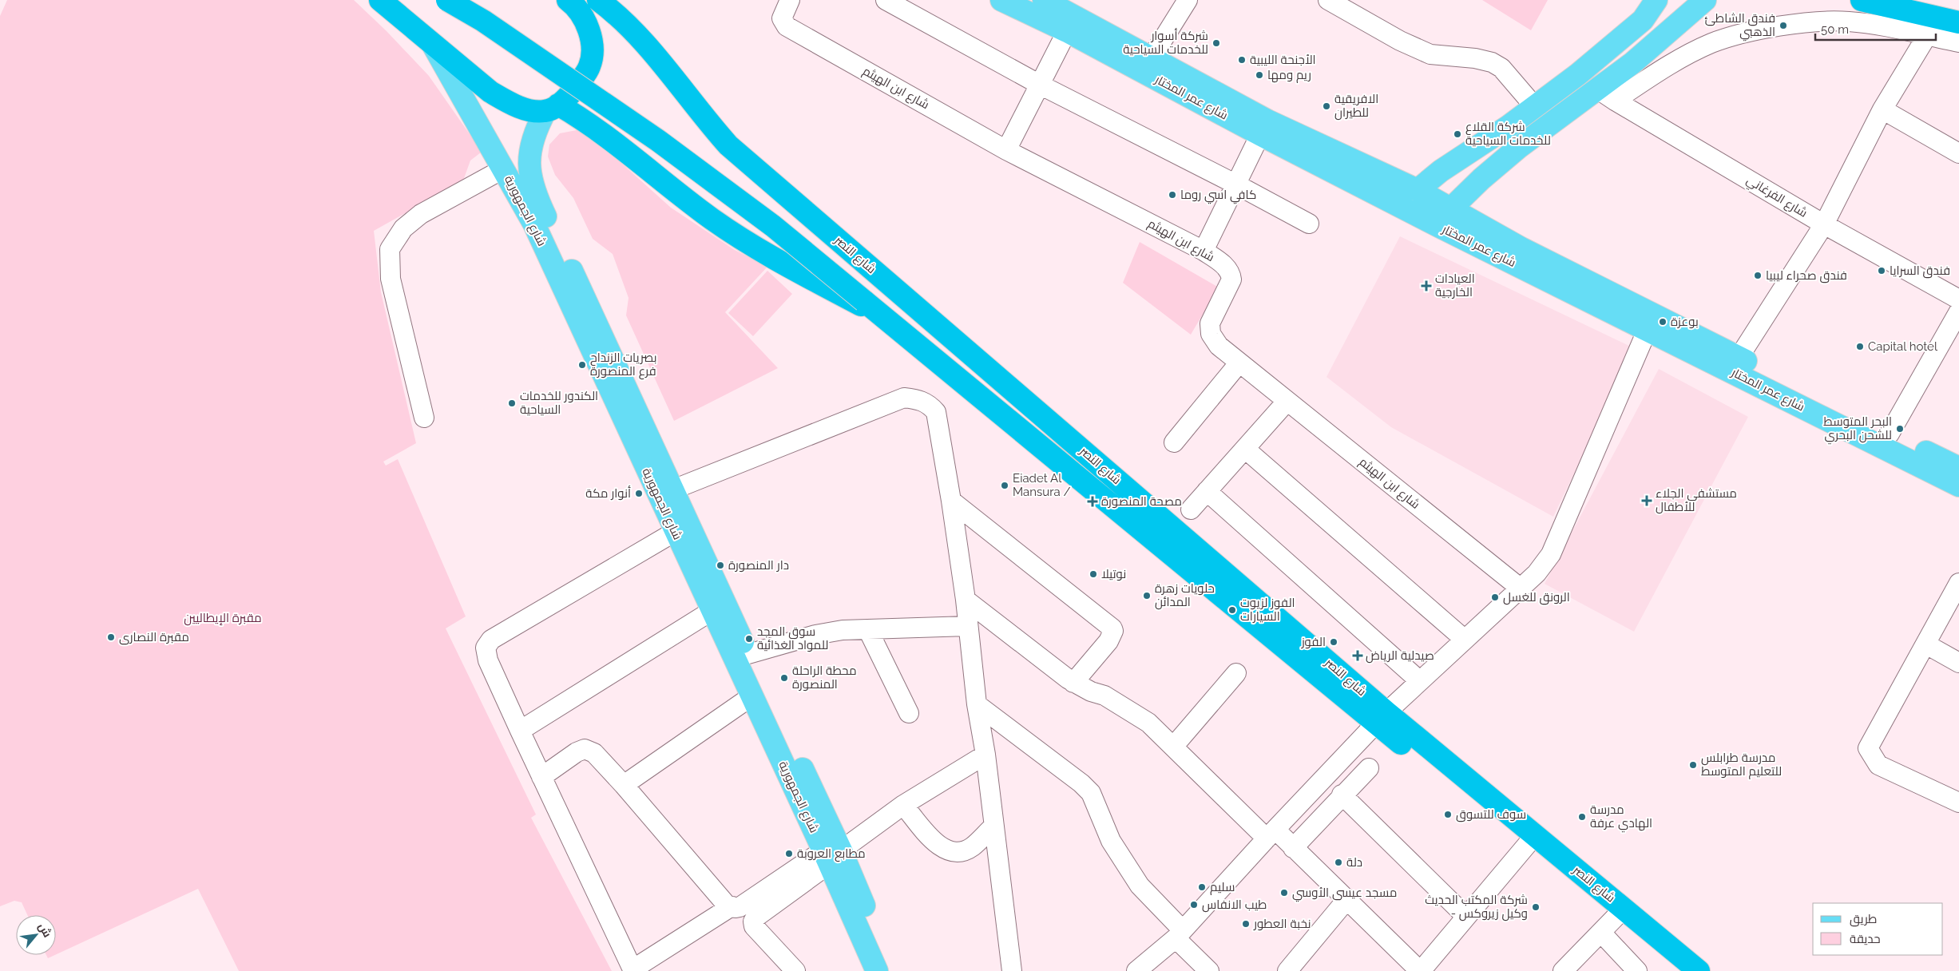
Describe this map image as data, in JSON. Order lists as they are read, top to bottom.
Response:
{
  "streets": {
    "highway": ["شارع النصر"],
    "main road": ["شارع عمر المختار", "شارع الجمهورية"],
    "street": ["شارع ابن الهيثم", "شارع الفرغاني"]
  },
  "parks": ["مقبرة الإيطاليين"],
  "places": {
    "other": [
      "فندق الشاطئ الذهبي",
      "شركة أسوار للخدمات السياحية",
      "الأجنحة الليبية",
      "ريم ومها",
      "الافريقية للطيران",
      "شركة القلاع للخدمات السياحية",
      "كافي اسي روما",
      "فندق السرايا",
      "فندق صحراء ليبيا",
      "بوعزة",
      "Capital hotel",
      "بصريات الزنداح فرع المنصورة",
      "الكندور للخدمات السياحية",
      "البحر المتوسط للشحن البحري",
      "Eiadet Al Mansura /",
      "أنوار مكة",
      "دار المنصورة",
      "نوتيلا",
      "حلويات زهرة المدائن",
      "الرونق للغسل",
      "الفوز لزيوت السيارات",
      "مقبرة النصارى",
      "سوق المجد للمواد الغذائية",
      "الفوز",
      "محطة الراحلة المنصورة",
      "مدرسة طرابلس للتعليم المتوسط",
      "سوف للتسوق",
      "مدرسة الهادي عرفة",
      "مطابع العروبة",
      "دلة",
      "سليم",
      "مسجد عيسى الأوسي",
      "طيب الانفاس",
      "شركة المكتب الحديث - وكيل زيروكس",
      "نخبة العطور"
    ],
    "health": [
      "العيادات الخارجية",
      "مستشفى الجلاء للأطفال",
      "مصحة المنصورة",
      "صيدلية الرياض"
    ]
  },
  "legend": ["طريق", "حديقة"],
  "scale_bar": "50 m",
  "north": "top right"
}
